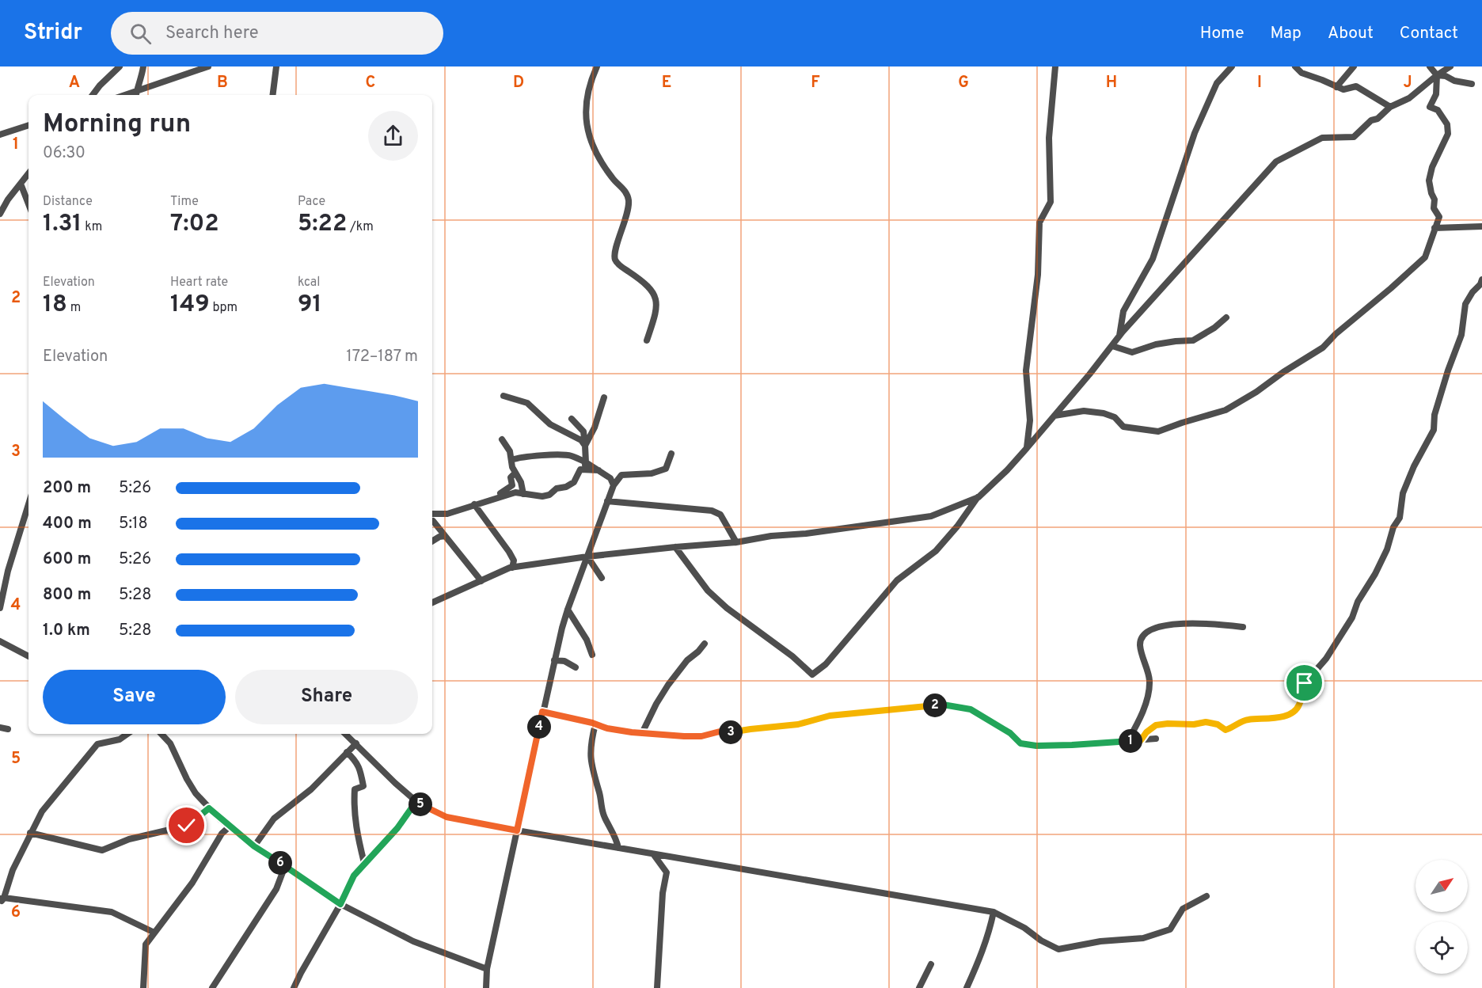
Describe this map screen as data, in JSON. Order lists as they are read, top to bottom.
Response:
{
  "north": "top right",
  "page": {
    "header": "Stridr",
    "search": "Search here",
    "nav": [
      "Home",
      "Map",
      "About",
      "Contact"
    ],
    "heading": ["Morning run", "06:30"],
    "stats": [
      ["Distance", "1.31 km"],
      ["Time", "7:02"],
      ["Pace", "5:22 /km"],
      ["Elevation", "18 m"],
      ["Heart rate", "149 bpm"],
      ["kcal", "91"]
    ],
    "chart": ["Elevation", "172–187 m"],
    "list": [
      {
        "name": "200 m",
        "note": "5:26"
      },
      {
        "name": "400 m",
        "note": "5:18"
      },
      {
        "name": "600 m",
        "note": "5:26"
      },
      {
        "name": "800 m",
        "note": "5:28"
      },
      {
        "name": "1.0 km",
        "note": "5:28"
      }
    ],
    "buttons": ["Save", "Share"],
    "pins": [
      "2",
      "4",
      "3",
      "1",
      "5",
      "6"
    ]
  },
  "grid": {
    "columns": [
      "A",
      "B",
      "C",
      "D",
      "E",
      "F",
      "G",
      "H",
      "I",
      "J"
    ],
    "rows": [
      "1",
      "2",
      "3",
      "4",
      "5",
      "6"
    ]
  }
}
